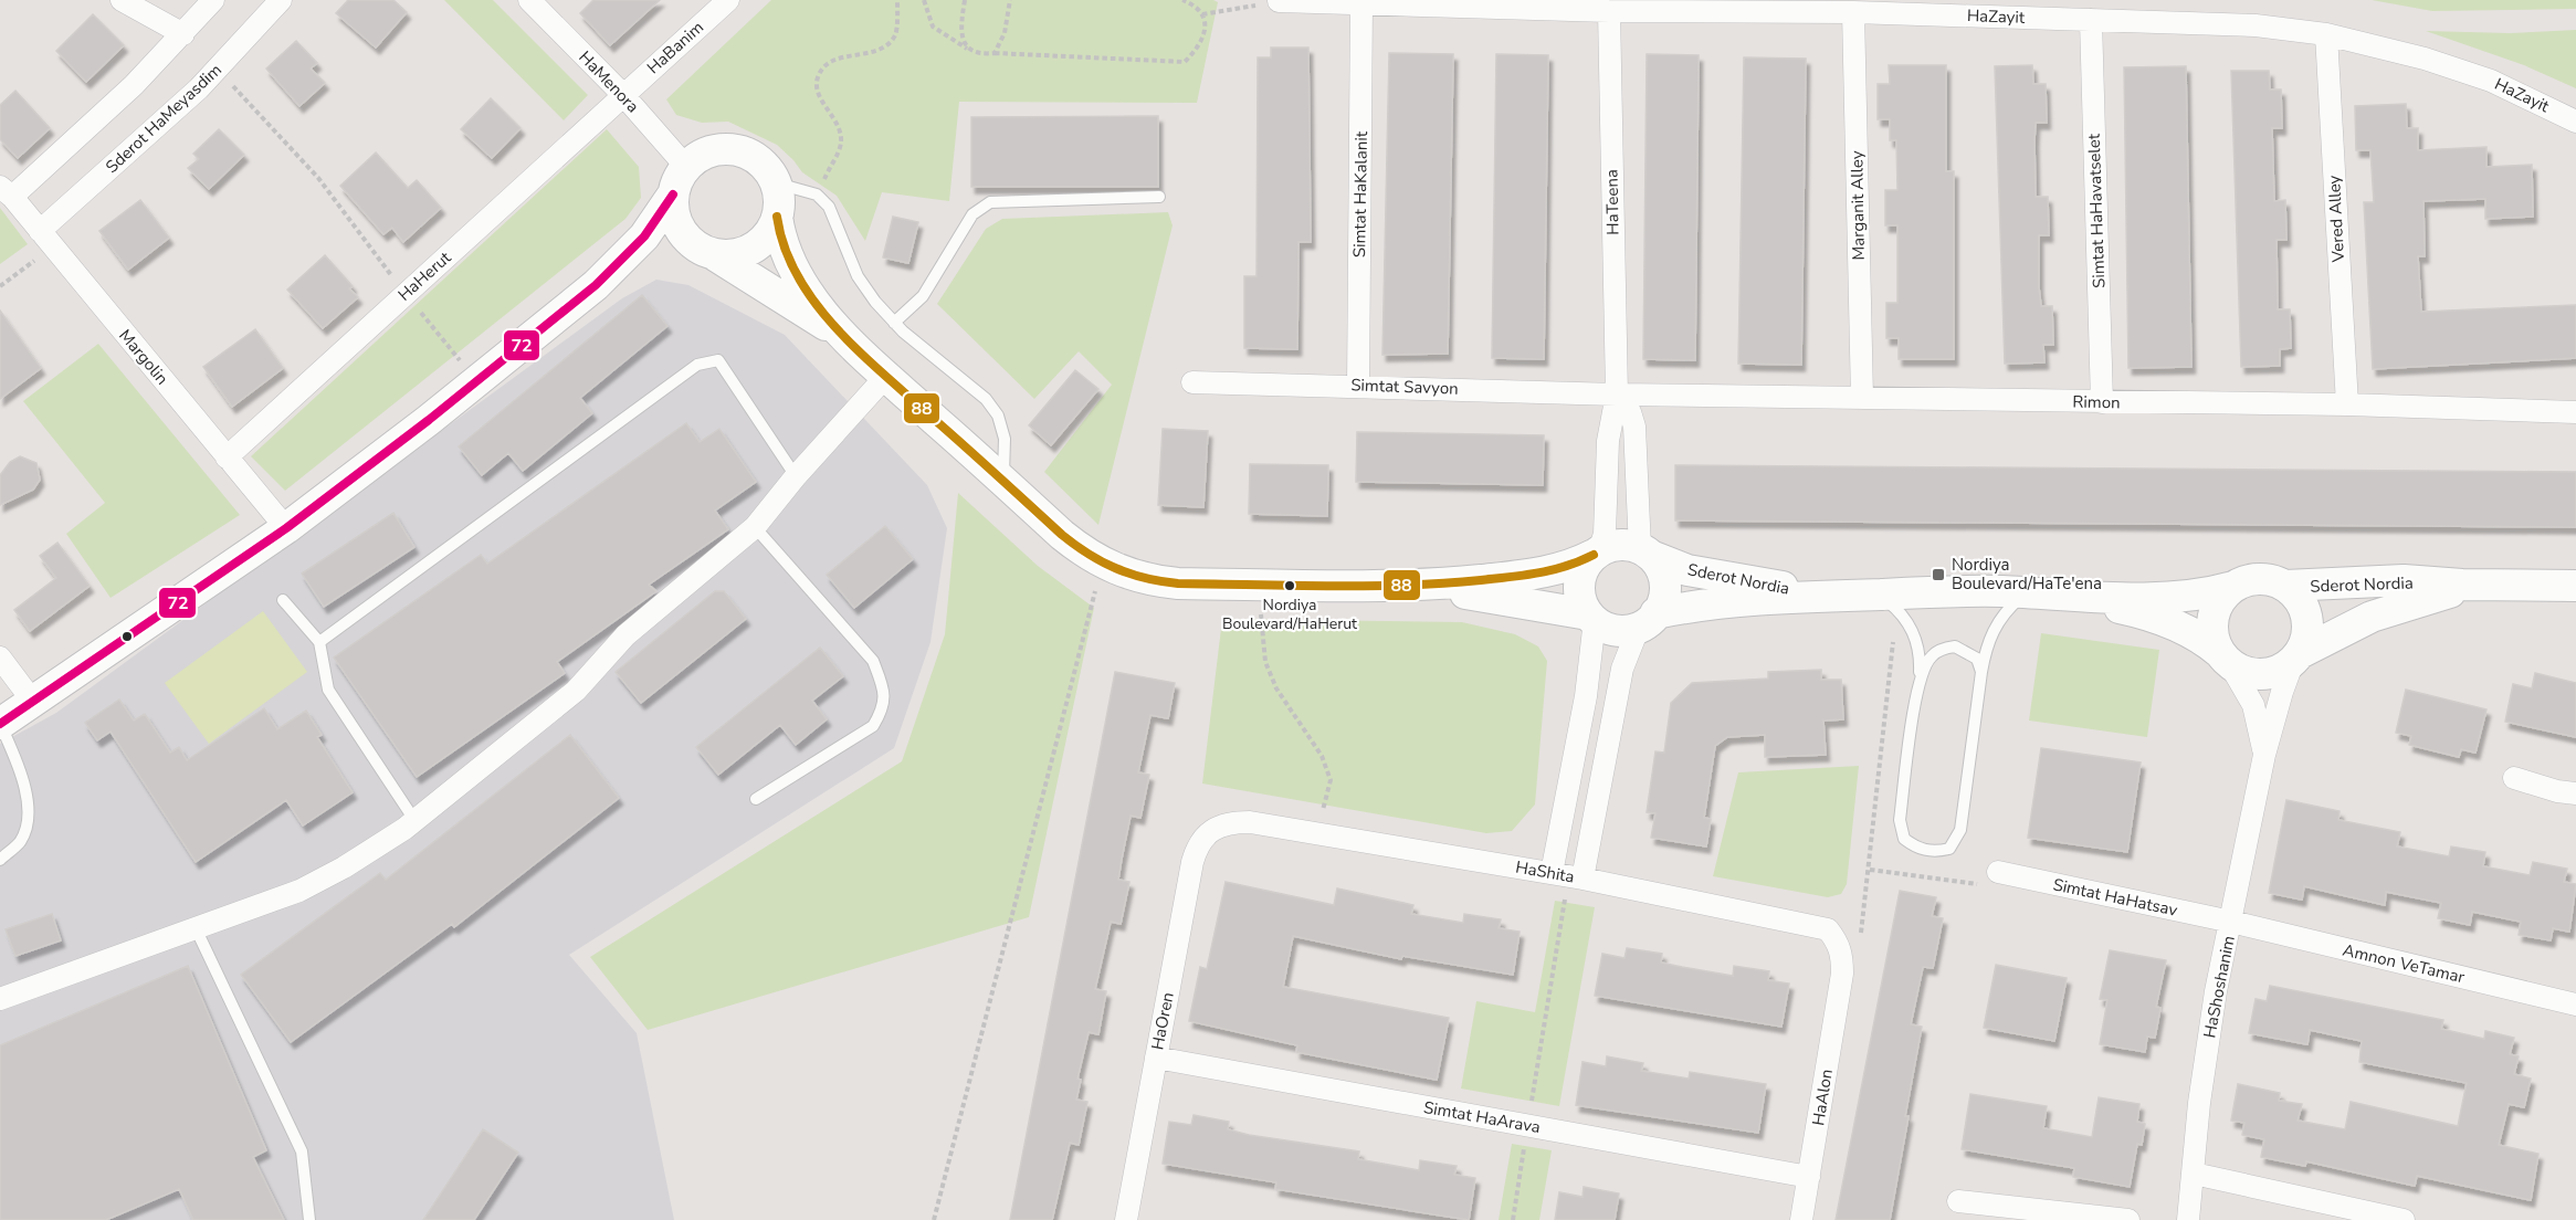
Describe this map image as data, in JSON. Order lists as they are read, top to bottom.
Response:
{
  "streets": {
    "street": [
      "HaZayit",
      "HaBanim",
      "HaMenora",
      "Sderot HaMeyasdim",
      "Simtat HaKalanit",
      "HaTeena",
      "Marganit Alley",
      "Simtat HaHavatselet",
      "Vered Alley",
      "HaHerut",
      "Margolin",
      "Simtat Savyon",
      "Rimon",
      "Sderot Nordia",
      "HaShita",
      "Simtat HaHatsav",
      "Amnon VeTamar",
      "HaShoshanim",
      "HaOren",
      "HaAlon",
      "Simtat HaArava"
    ]
  },
  "crossings": [
    ["HaZayit", "Simtat HaKalanit"],
    ["HaZayit", "HaTeena"],
    ["HaZayit", "Marganit Alley"],
    ["HaZayit", "Simtat HaHavatselet"],
    ["HaZayit", "Vered Alley"],
    ["HaBanim", "HaMenora"],
    ["HaBanim", "HaHerut"],
    ["HaMenora", "HaHerut"],
    ["Sderot HaMeyasdim", "Margolin"],
    ["Simtat HaKalanit", "Simtat Savyon"],
    ["HaTeena", "Simtat Savyon"],
    ["HaTeena", "Rimon"],
    ["HaTeena", "Sderot Nordia"],
    ["Marganit Alley", "Rimon"],
    ["Simtat HaHavatselet", "Rimon"],
    ["Vered Alley", "Rimon"],
    ["HaHerut", "Margolin"],
    ["Simtat Savyon", "Rimon"],
    ["Sderot Nordia", "HaShoshanim"],
    ["HaShita", "HaOren"],
    ["HaShita", "HaAlon"],
    ["Simtat HaHatsav", "Amnon VeTamar"],
    ["Simtat HaHatsav", "HaShoshanim"],
    ["Amnon VeTamar", "HaShoshanim"],
    ["HaOren", "Simtat HaArava"],
    ["HaAlon", "Simtat HaArava"]
  ],
  "places": {
    "transit": ["Nordiya Boulevard/HaTe'ena"],
    "other": ["Nordiya Boulevard/HaHerut"]
  },
  "lines": ["transit line 72", "transit line 88"]
}
